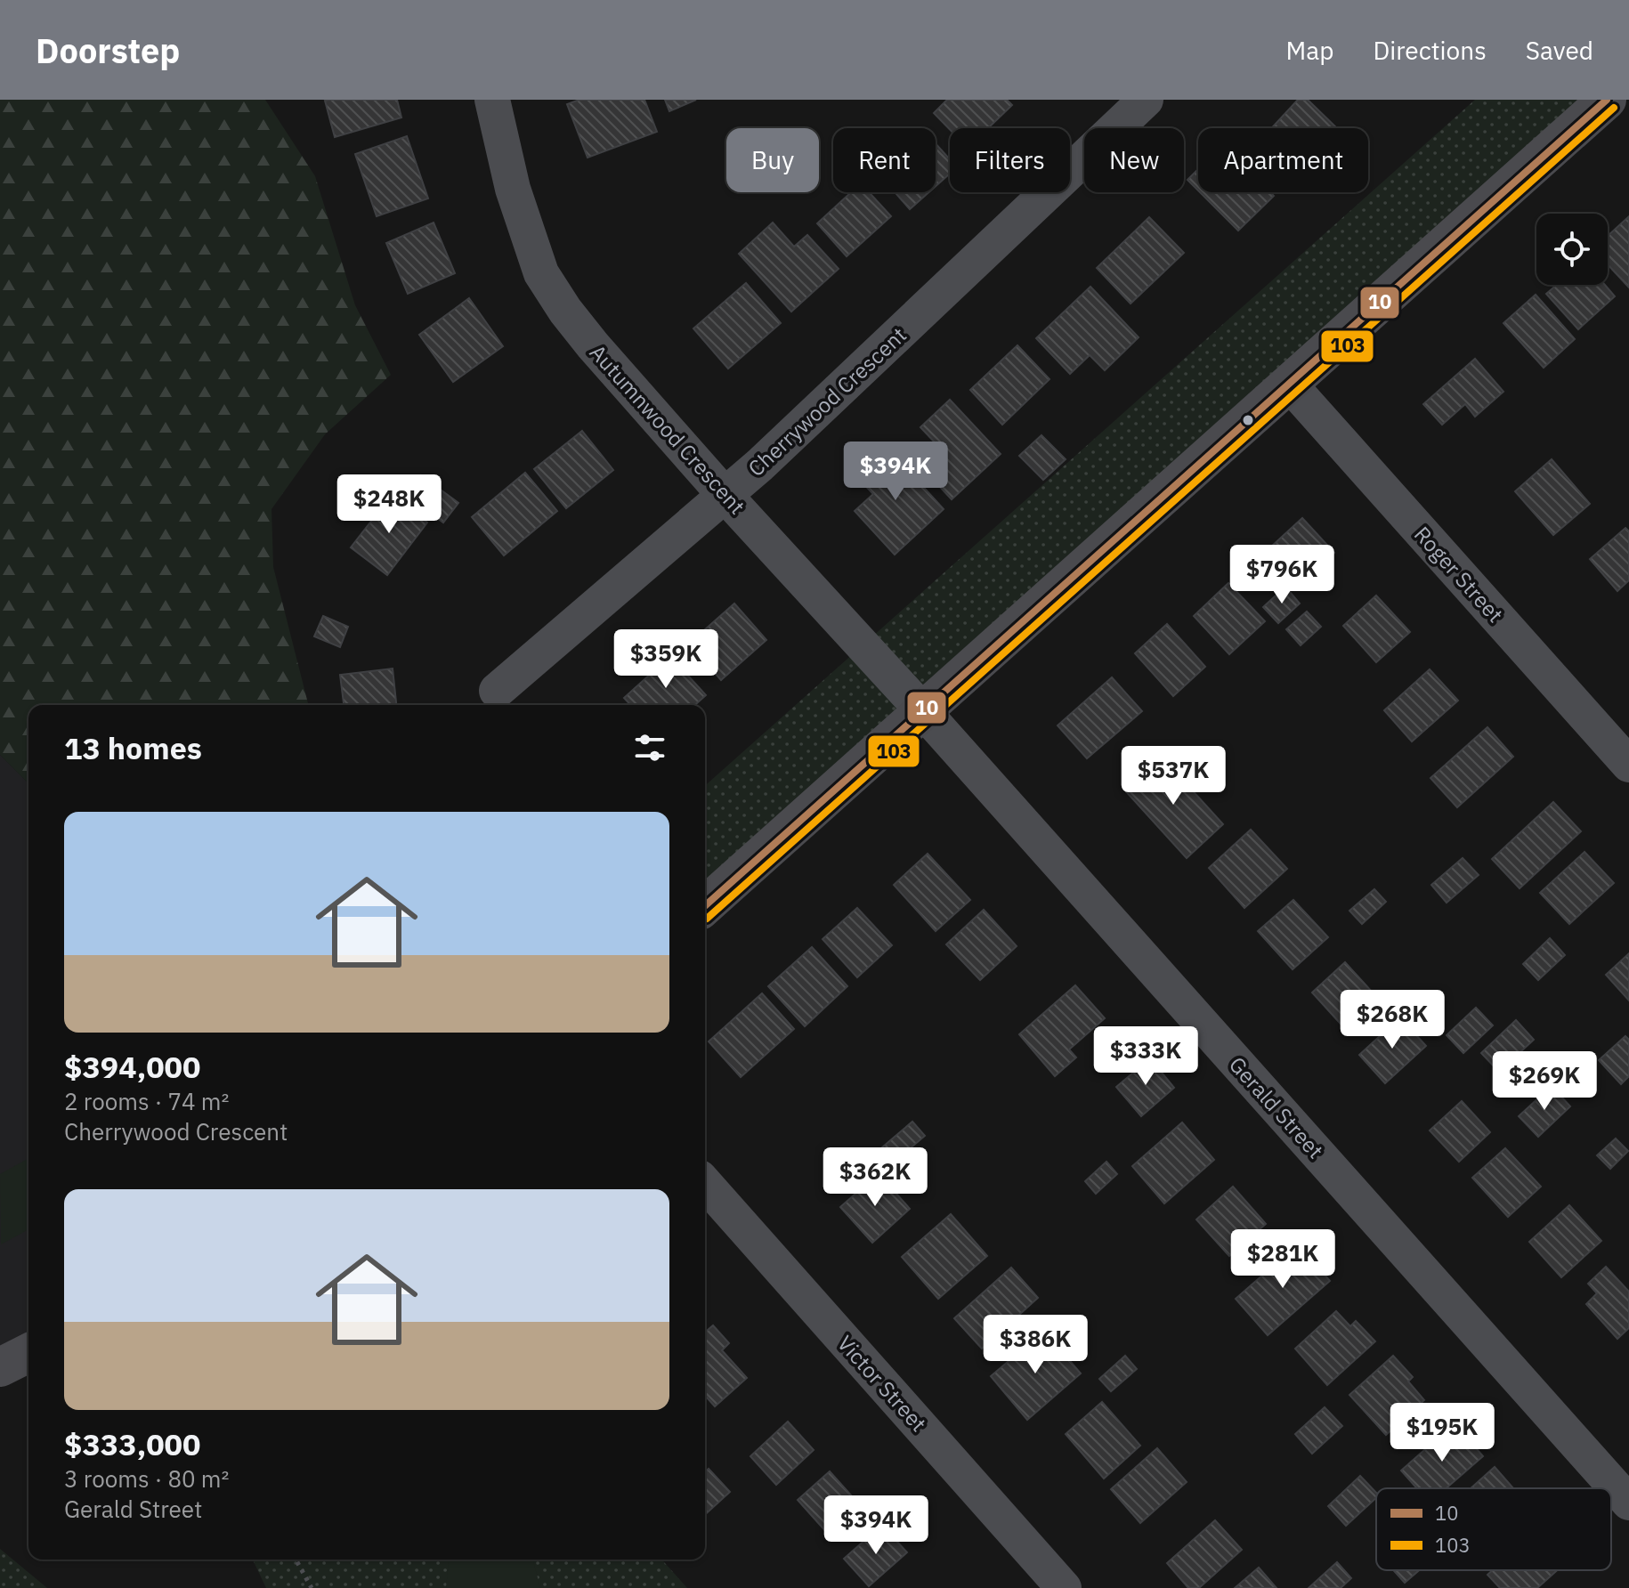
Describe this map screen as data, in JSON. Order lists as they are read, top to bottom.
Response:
{
  "streets": {
    "street": [
      "Cherrywood Crescent",
      "Autumnwood Crescent",
      "Roger Street",
      "Gerald Street",
      "Victor Street"
    ]
  },
  "crossings": [
    ["Cherrywood Crescent", "Autumnwood Crescent"],
    ["Autumnwood Crescent", "Gerald Street"]
  ],
  "lines": ["transit line 10", "transit line 103"],
  "legend": ["10", "103"],
  "page": {
    "header": "Doorstep",
    "nav": ["Map", "Directions", "Saved"],
    "chip": [
      "Buy",
      "Rent",
      "Filters",
      "New",
      "Apartment"
    ],
    "price": [
      "$394K",
      "$248K",
      "$796K",
      "$359K",
      "$537K",
      "$268K",
      "$333K",
      "$269K",
      "$362K",
      "$281K",
      "$386K",
      "$195K",
      "$394K"
    ],
    "heading": "13 homes",
    "list": [
      {
        "name": "$394,000",
        "note": "2 rooms · 74 m² · Cherrywood Crescent"
      },
      {
        "name": "$333,000",
        "note": "3 rooms · 80 m² · Gerald Street"
      }
    ]
  }
}
